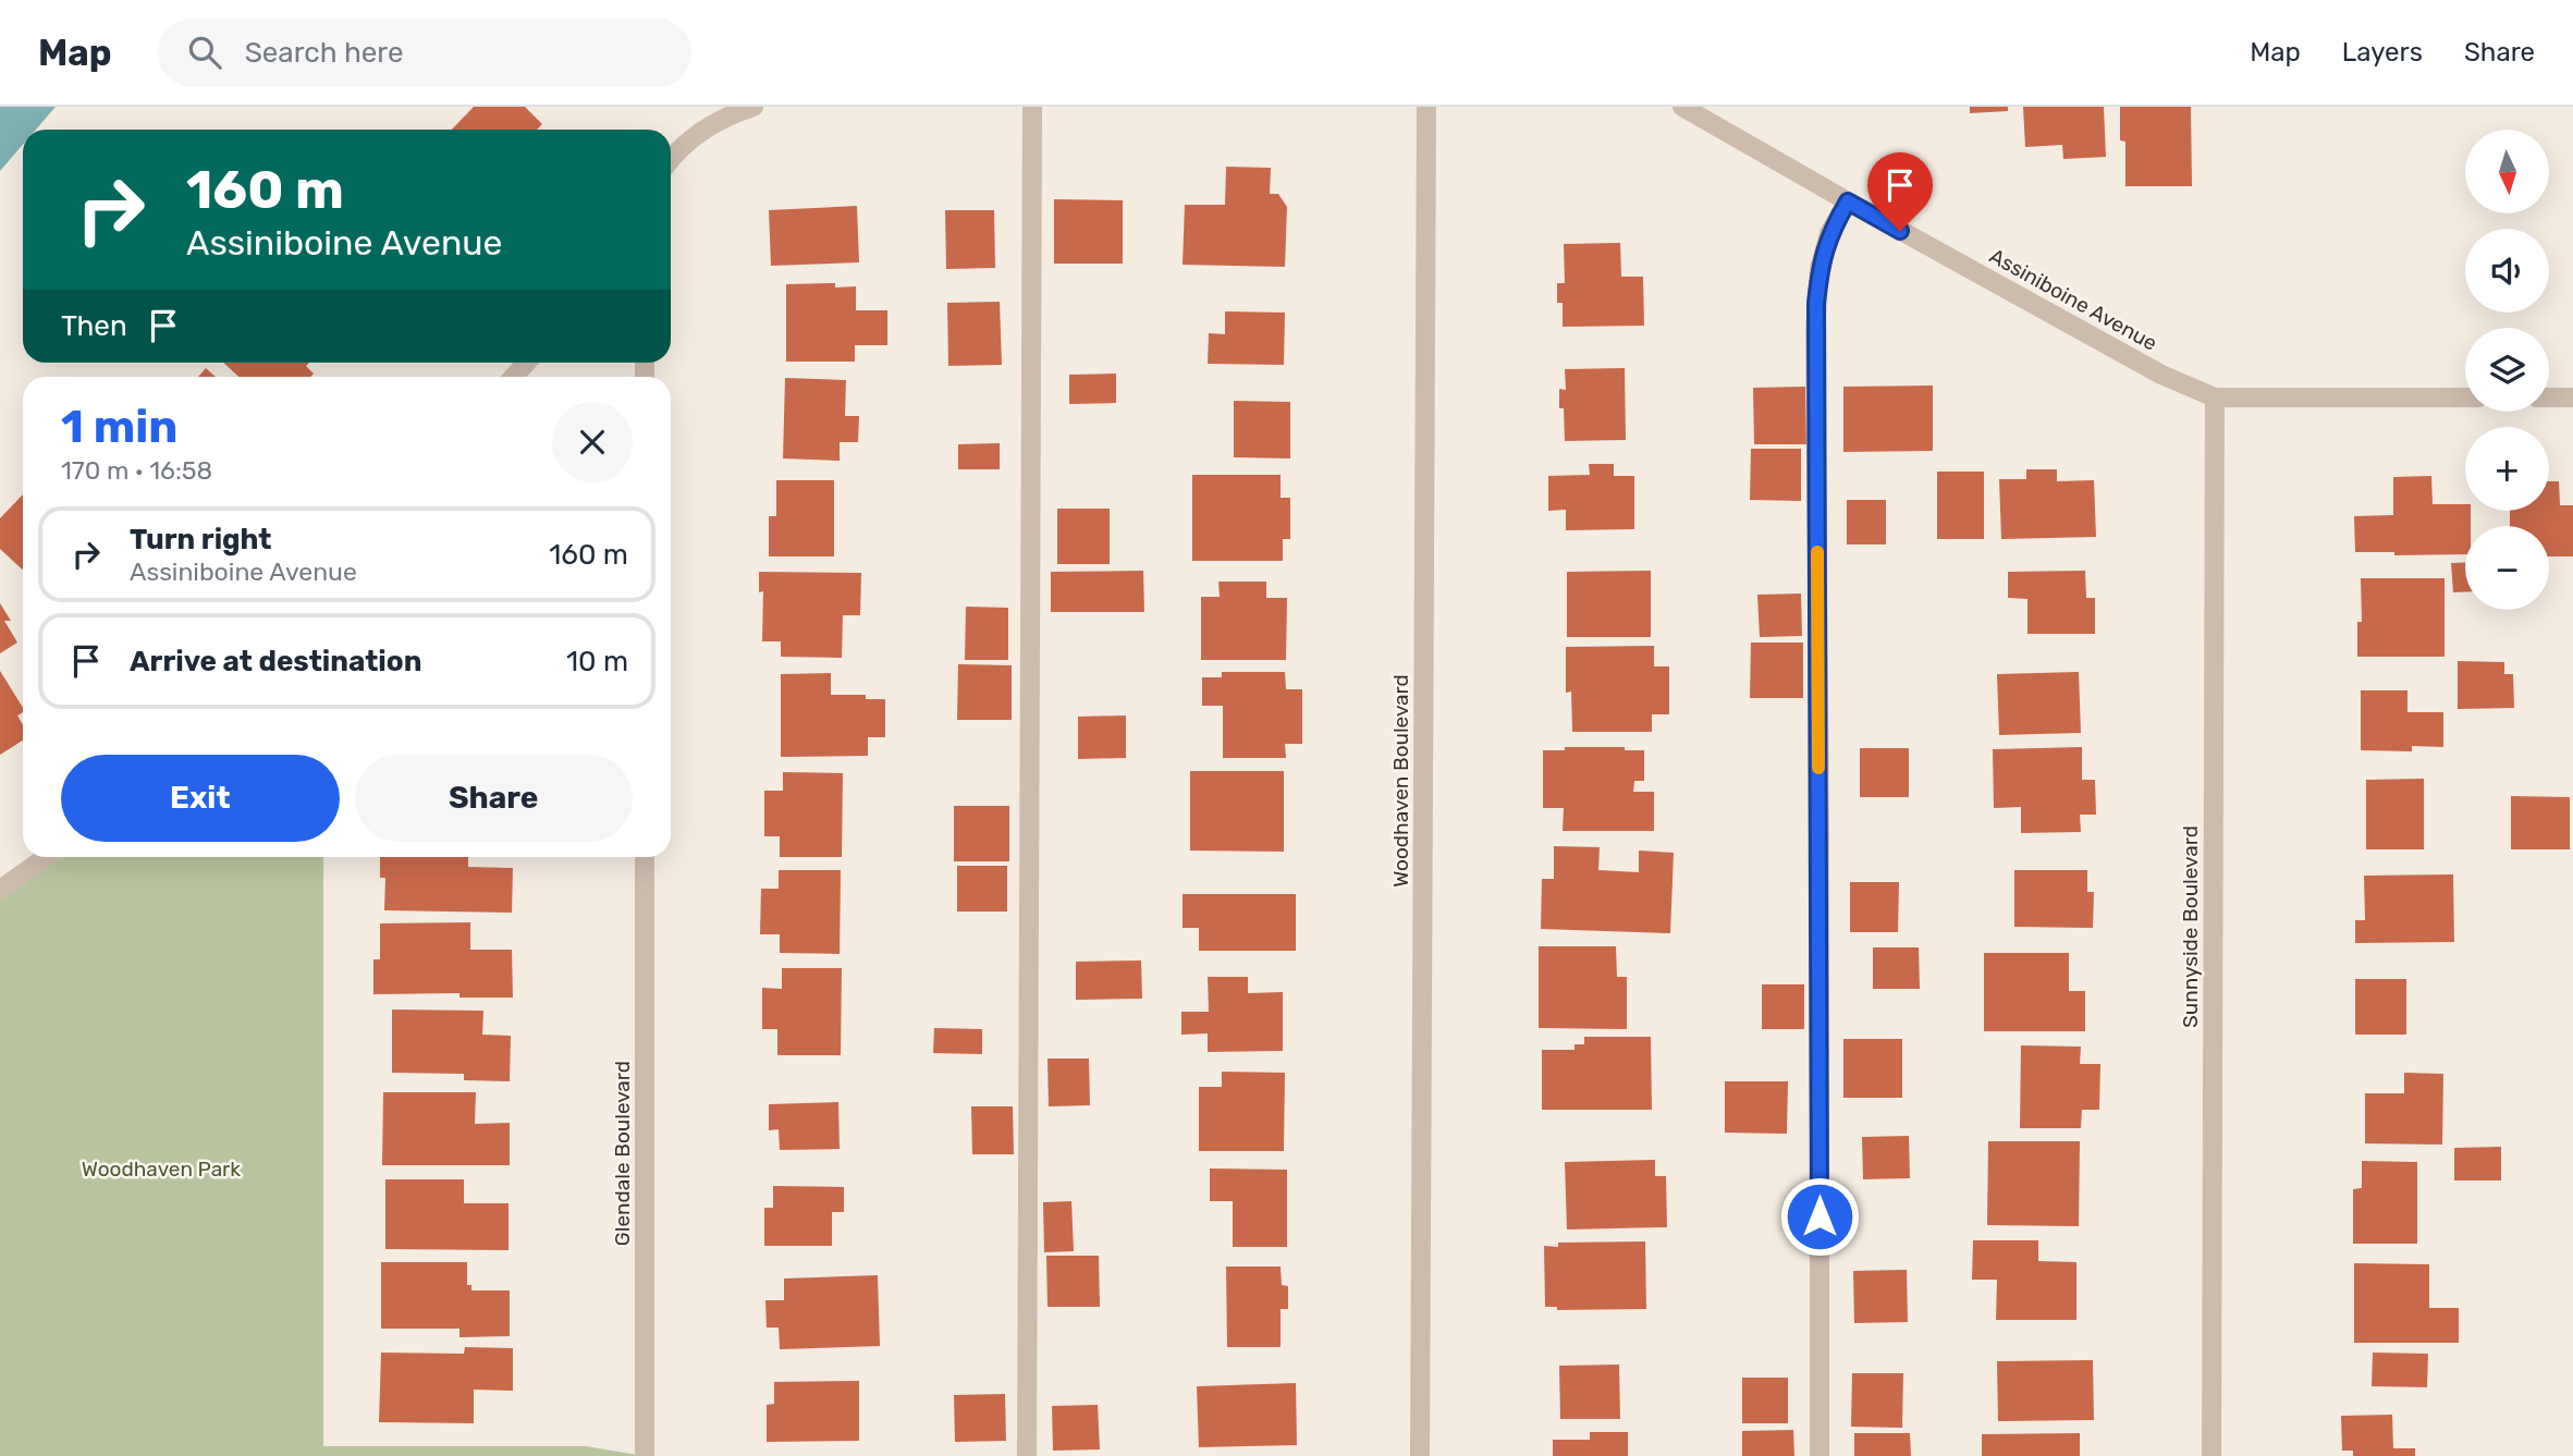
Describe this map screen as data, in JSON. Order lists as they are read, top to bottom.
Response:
{
  "streets": {
    "street": [
      "Assiniboine Avenue",
      "Woodhaven Boulevard",
      "Sunnyside Boulevard",
      "Glendale Boulevard"
    ]
  },
  "crossings": [
    ["Assiniboine Avenue", "Sunnyside Boulevard"]
  ],
  "parks": ["Woodhaven Park"],
  "north": "bottom",
  "page": {
    "header": "Map",
    "search": "Search here",
    "nav": ["Map", "Layers", "Share"],
    "map_buttons": ["+", "−"],
    "turn": ["160 m", "Assiniboine Avenue"],
    "then": "Then",
    "heading": ["1 min", "170 m · 16:58"],
    "list": [
      {
        "name": "Turn right",
        "note": "Assiniboine Avenue",
        "value": "160 m"
      },
      {
        "name": "Arrive at destination",
        "value": "10 m"
      }
    ],
    "buttons": ["Exit", "Share"]
  }
}
